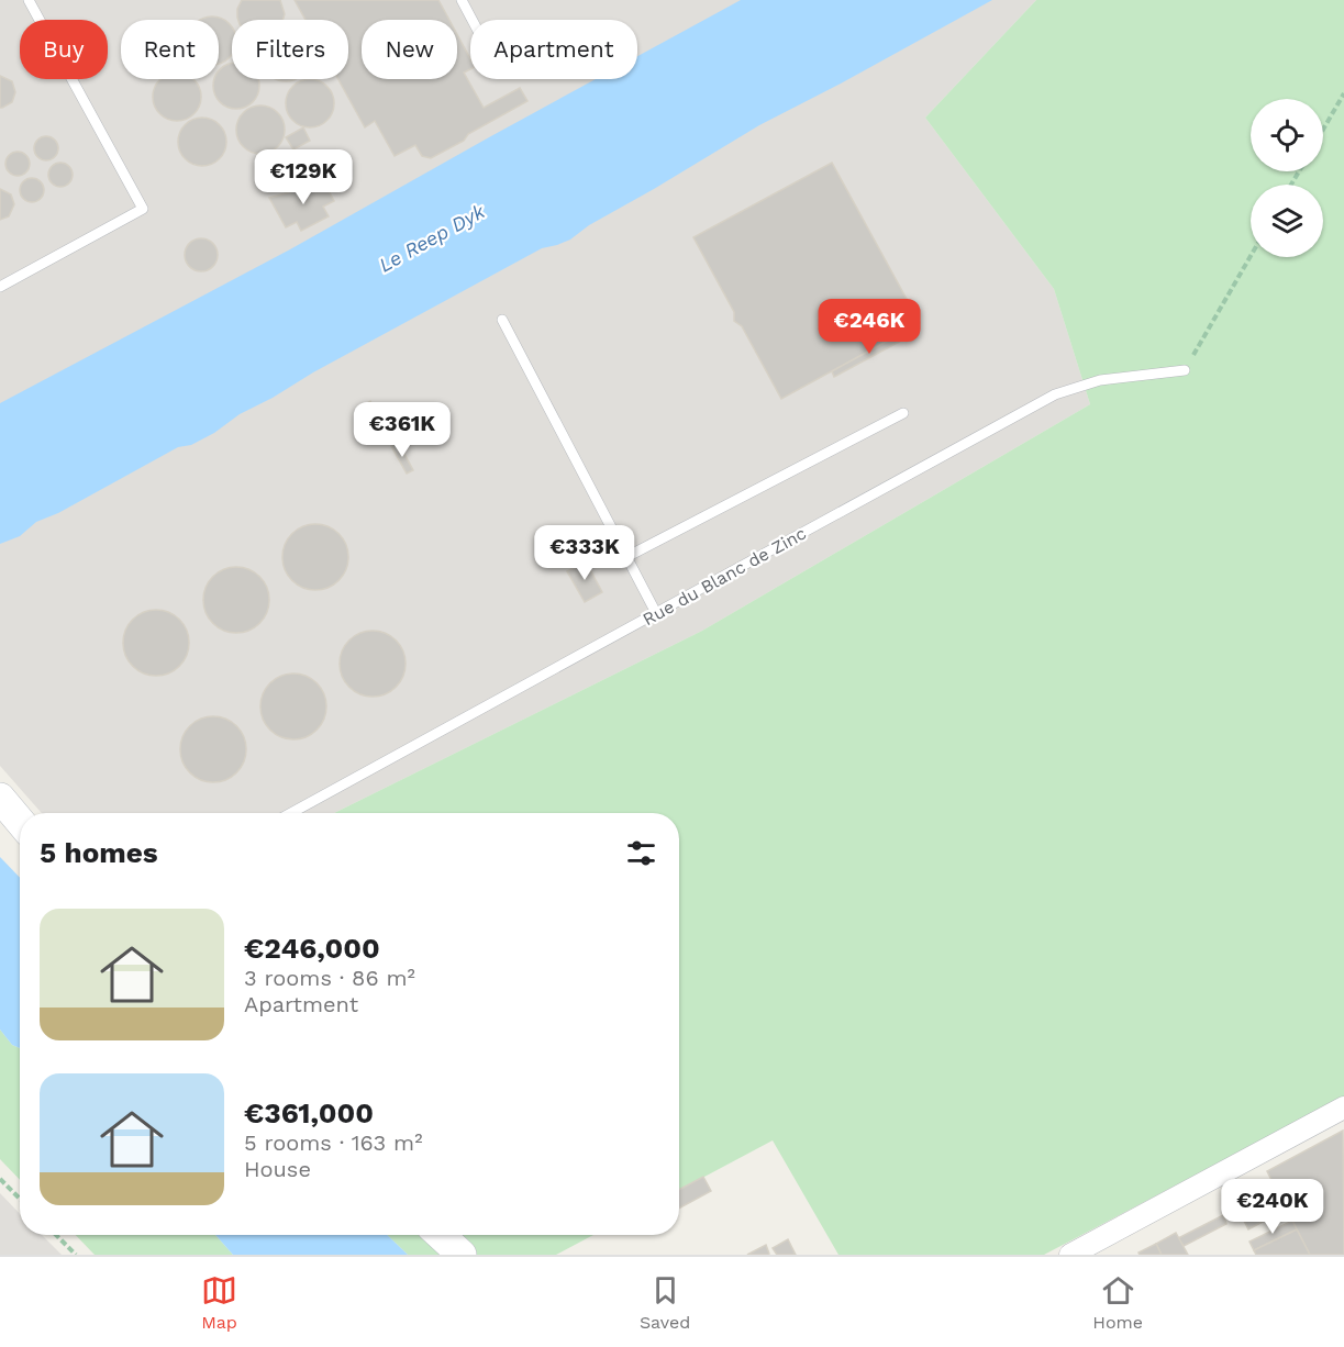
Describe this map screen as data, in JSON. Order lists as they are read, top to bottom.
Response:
{
  "streets": {
    "lane": ["Rue du Blanc de Zinc"]
  },
  "water": ["Le Reep Dyk"],
  "page": {
    "chip": [
      "Buy",
      "Rent",
      "Filters",
      "New",
      "Apartment"
    ],
    "price": [
      "€129K",
      "€246K",
      "€361K",
      "€333K",
      "€240K"
    ],
    "heading": "5 homes",
    "list": [
      {
        "name": "€246,000",
        "note": "3 rooms · 86 m² · Apartment"
      },
      {
        "name": "€361,000",
        "note": "5 rooms · 163 m² · House"
      }
    ],
    "tabs": ["Map", "Saved", "Home"]
  }
}
